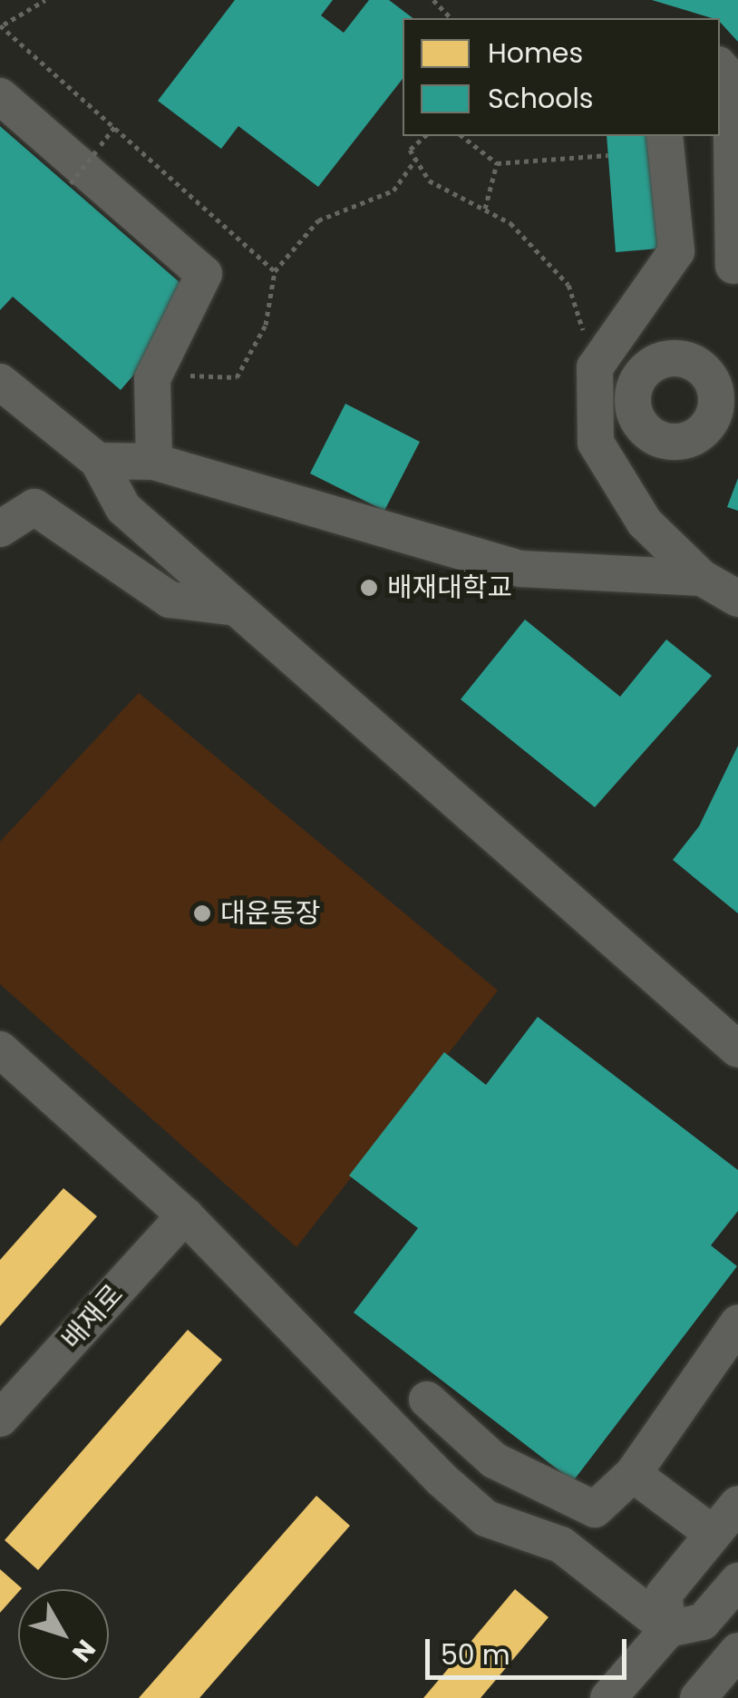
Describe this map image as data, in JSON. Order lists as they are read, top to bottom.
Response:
{
  "streets": {
    "street": ["배재로"]
  },
  "places": ["배재대학교", "대운동장"],
  "legend": ["Homes", "Schools"],
  "scale_bar": "50 m",
  "north": "bottom right"
}
